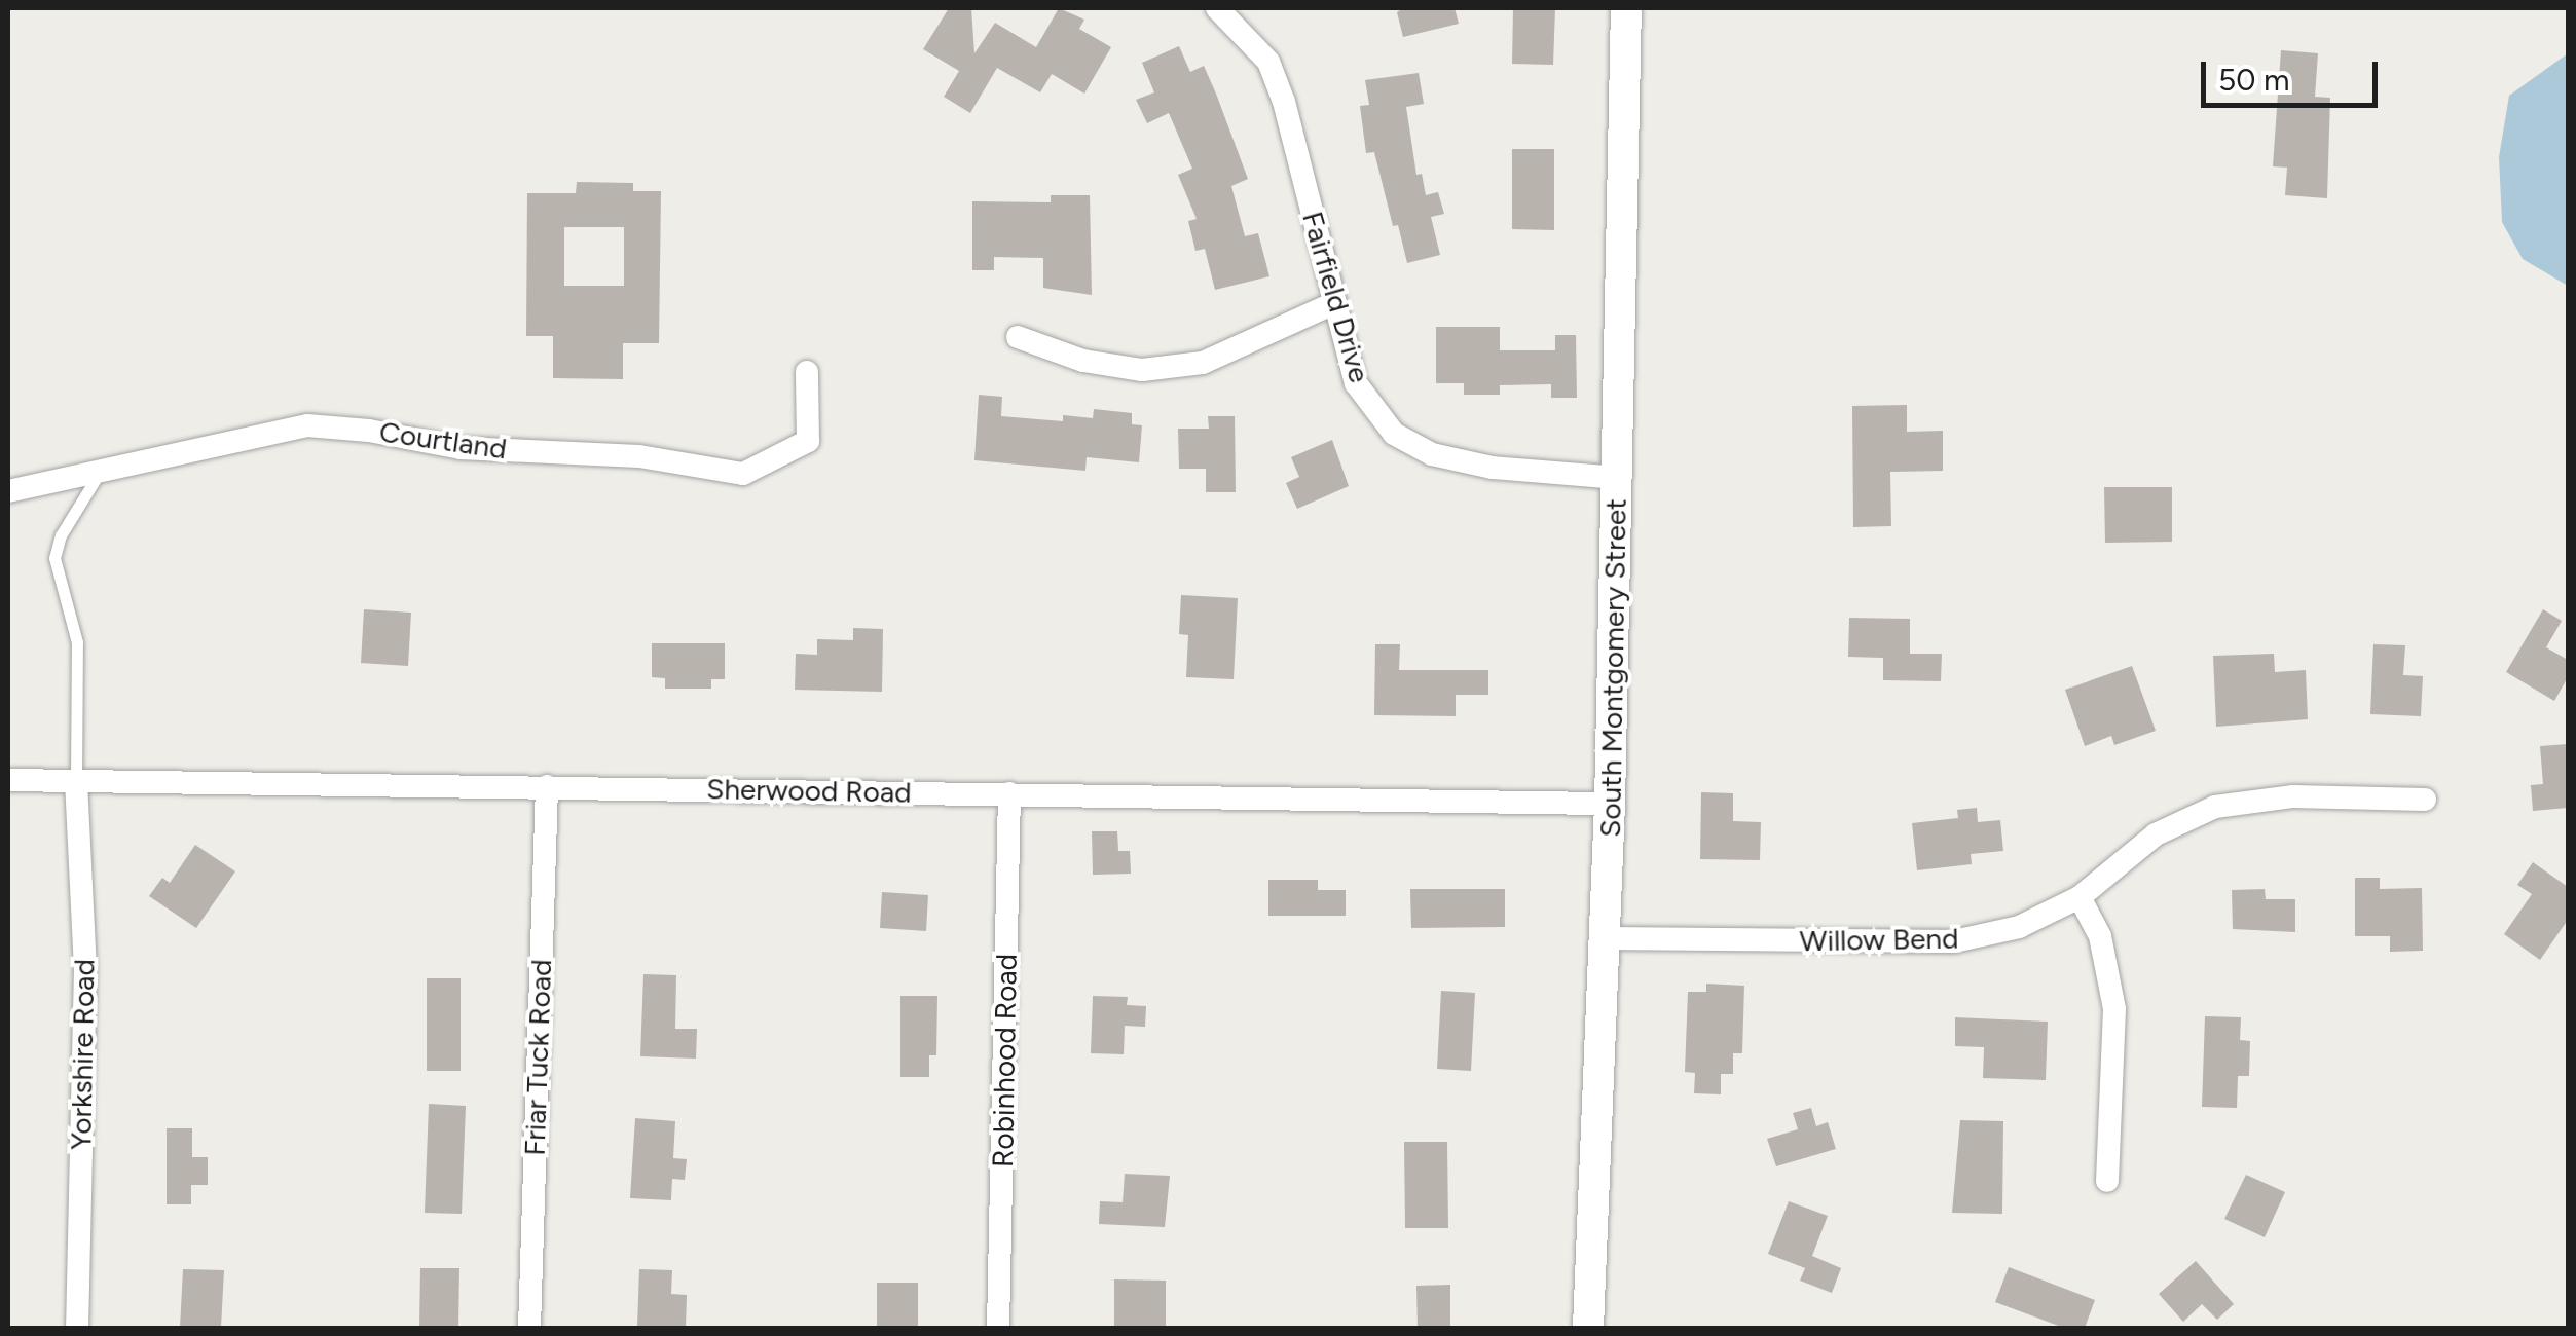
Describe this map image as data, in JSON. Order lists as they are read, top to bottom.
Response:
{
  "streets": {
    "street": [
      "Fairfield Drive",
      "Courtland",
      "South Montgomery Street",
      "Sherwood Road",
      "Willow Bend",
      "Yorkshire Road",
      "Friar Tuck Road",
      "Robinhood Road"
    ]
  },
  "crossings": [
    ["Fairfield Drive", "South Montgomery Street"],
    ["South Montgomery Street", "Sherwood Road"],
    ["South Montgomery Street", "Willow Bend"],
    ["Sherwood Road", "Yorkshire Road"],
    ["Sherwood Road", "Friar Tuck Road"],
    ["Sherwood Road", "Robinhood Road"]
  ],
  "scale_bar": "50 m"
}
